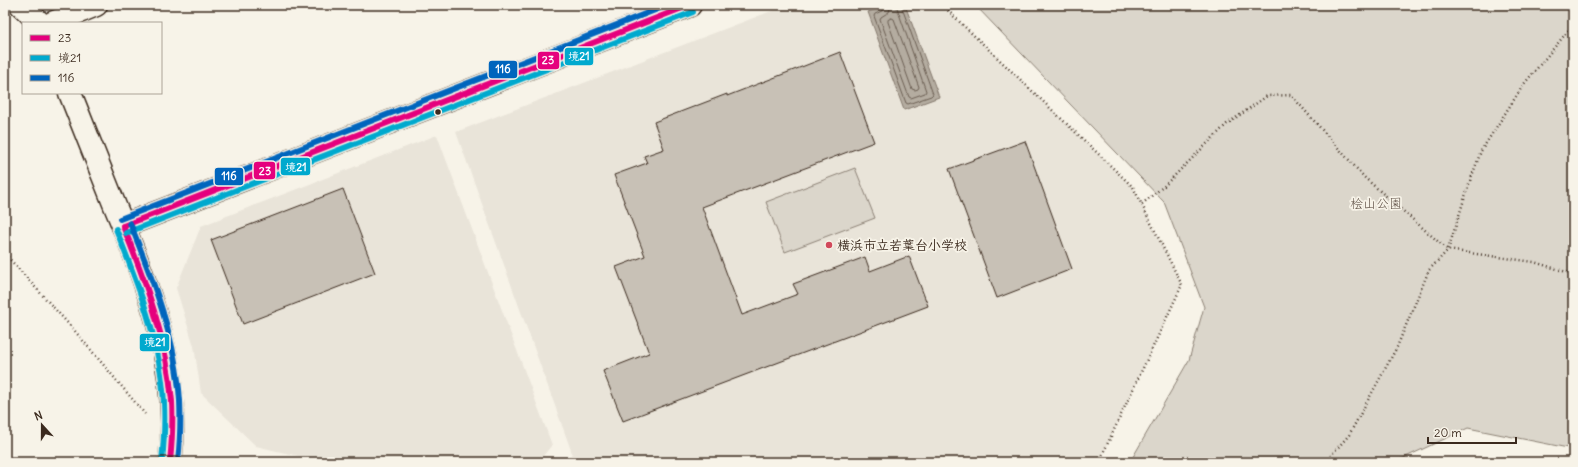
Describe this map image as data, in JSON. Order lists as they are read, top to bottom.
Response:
{
  "parks": ["桧山公園"],
  "places": ["横浜市立若葉台小学校"],
  "lines": ["transit line 23", "transit line 116", "transit line 境21"],
  "legend": ["23", "境21", "116"],
  "scale_bar": "20 m",
  "north": "top"
}
